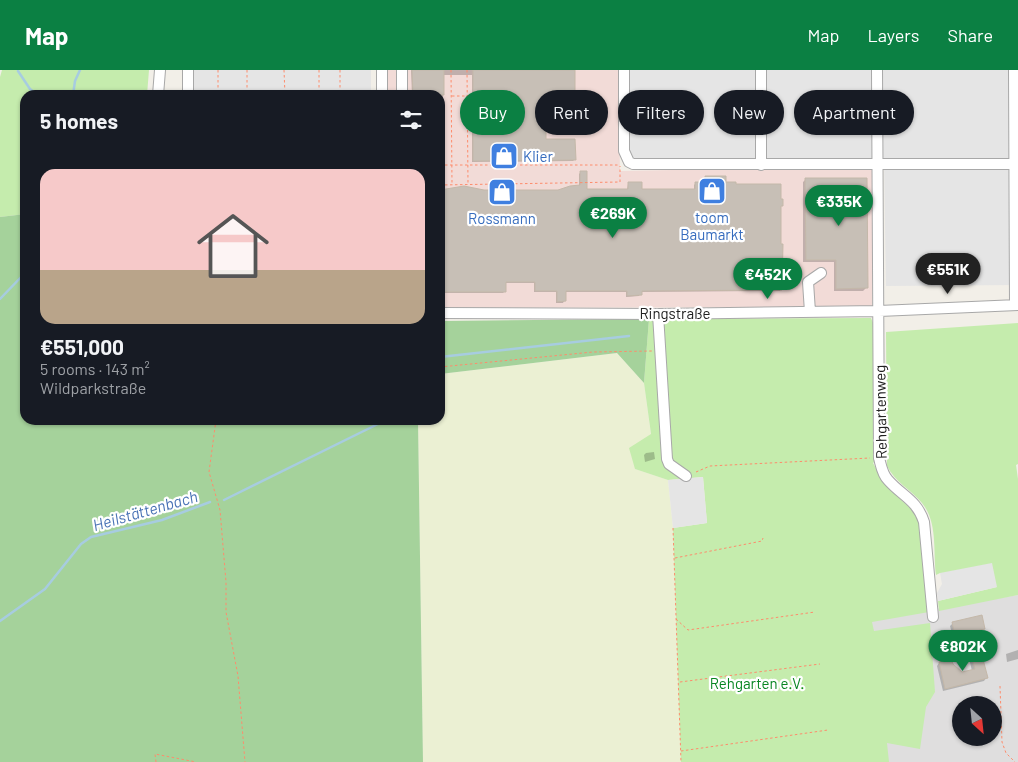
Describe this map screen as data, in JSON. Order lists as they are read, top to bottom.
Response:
{
  "streets": {
    "street": ["Ringstraße", "Rehgartenweg"]
  },
  "crossings": [
    ["Ringstraße", "Rehgartenweg"]
  ],
  "water": ["Heilstättenbach"],
  "parks": ["Rehgarten e.V."],
  "places": {
    "shop": ["Klier", "toom Baumarkt", "Rossmann"]
  },
  "north": "bottom right",
  "page": {
    "header": "Map",
    "nav": ["Map", "Layers", "Share"],
    "chip": [
      "Buy",
      "Rent",
      "Filters",
      "New",
      "Apartment"
    ],
    "heading": "5 homes",
    "list": [
      {
        "name": "€551,000",
        "note": "5 rooms · 143 m² · Wildparkstraße"
      }
    ],
    "price": [
      "€335K",
      "€269K",
      "€551K",
      "€452K",
      "€802K"
    ]
  }
}
